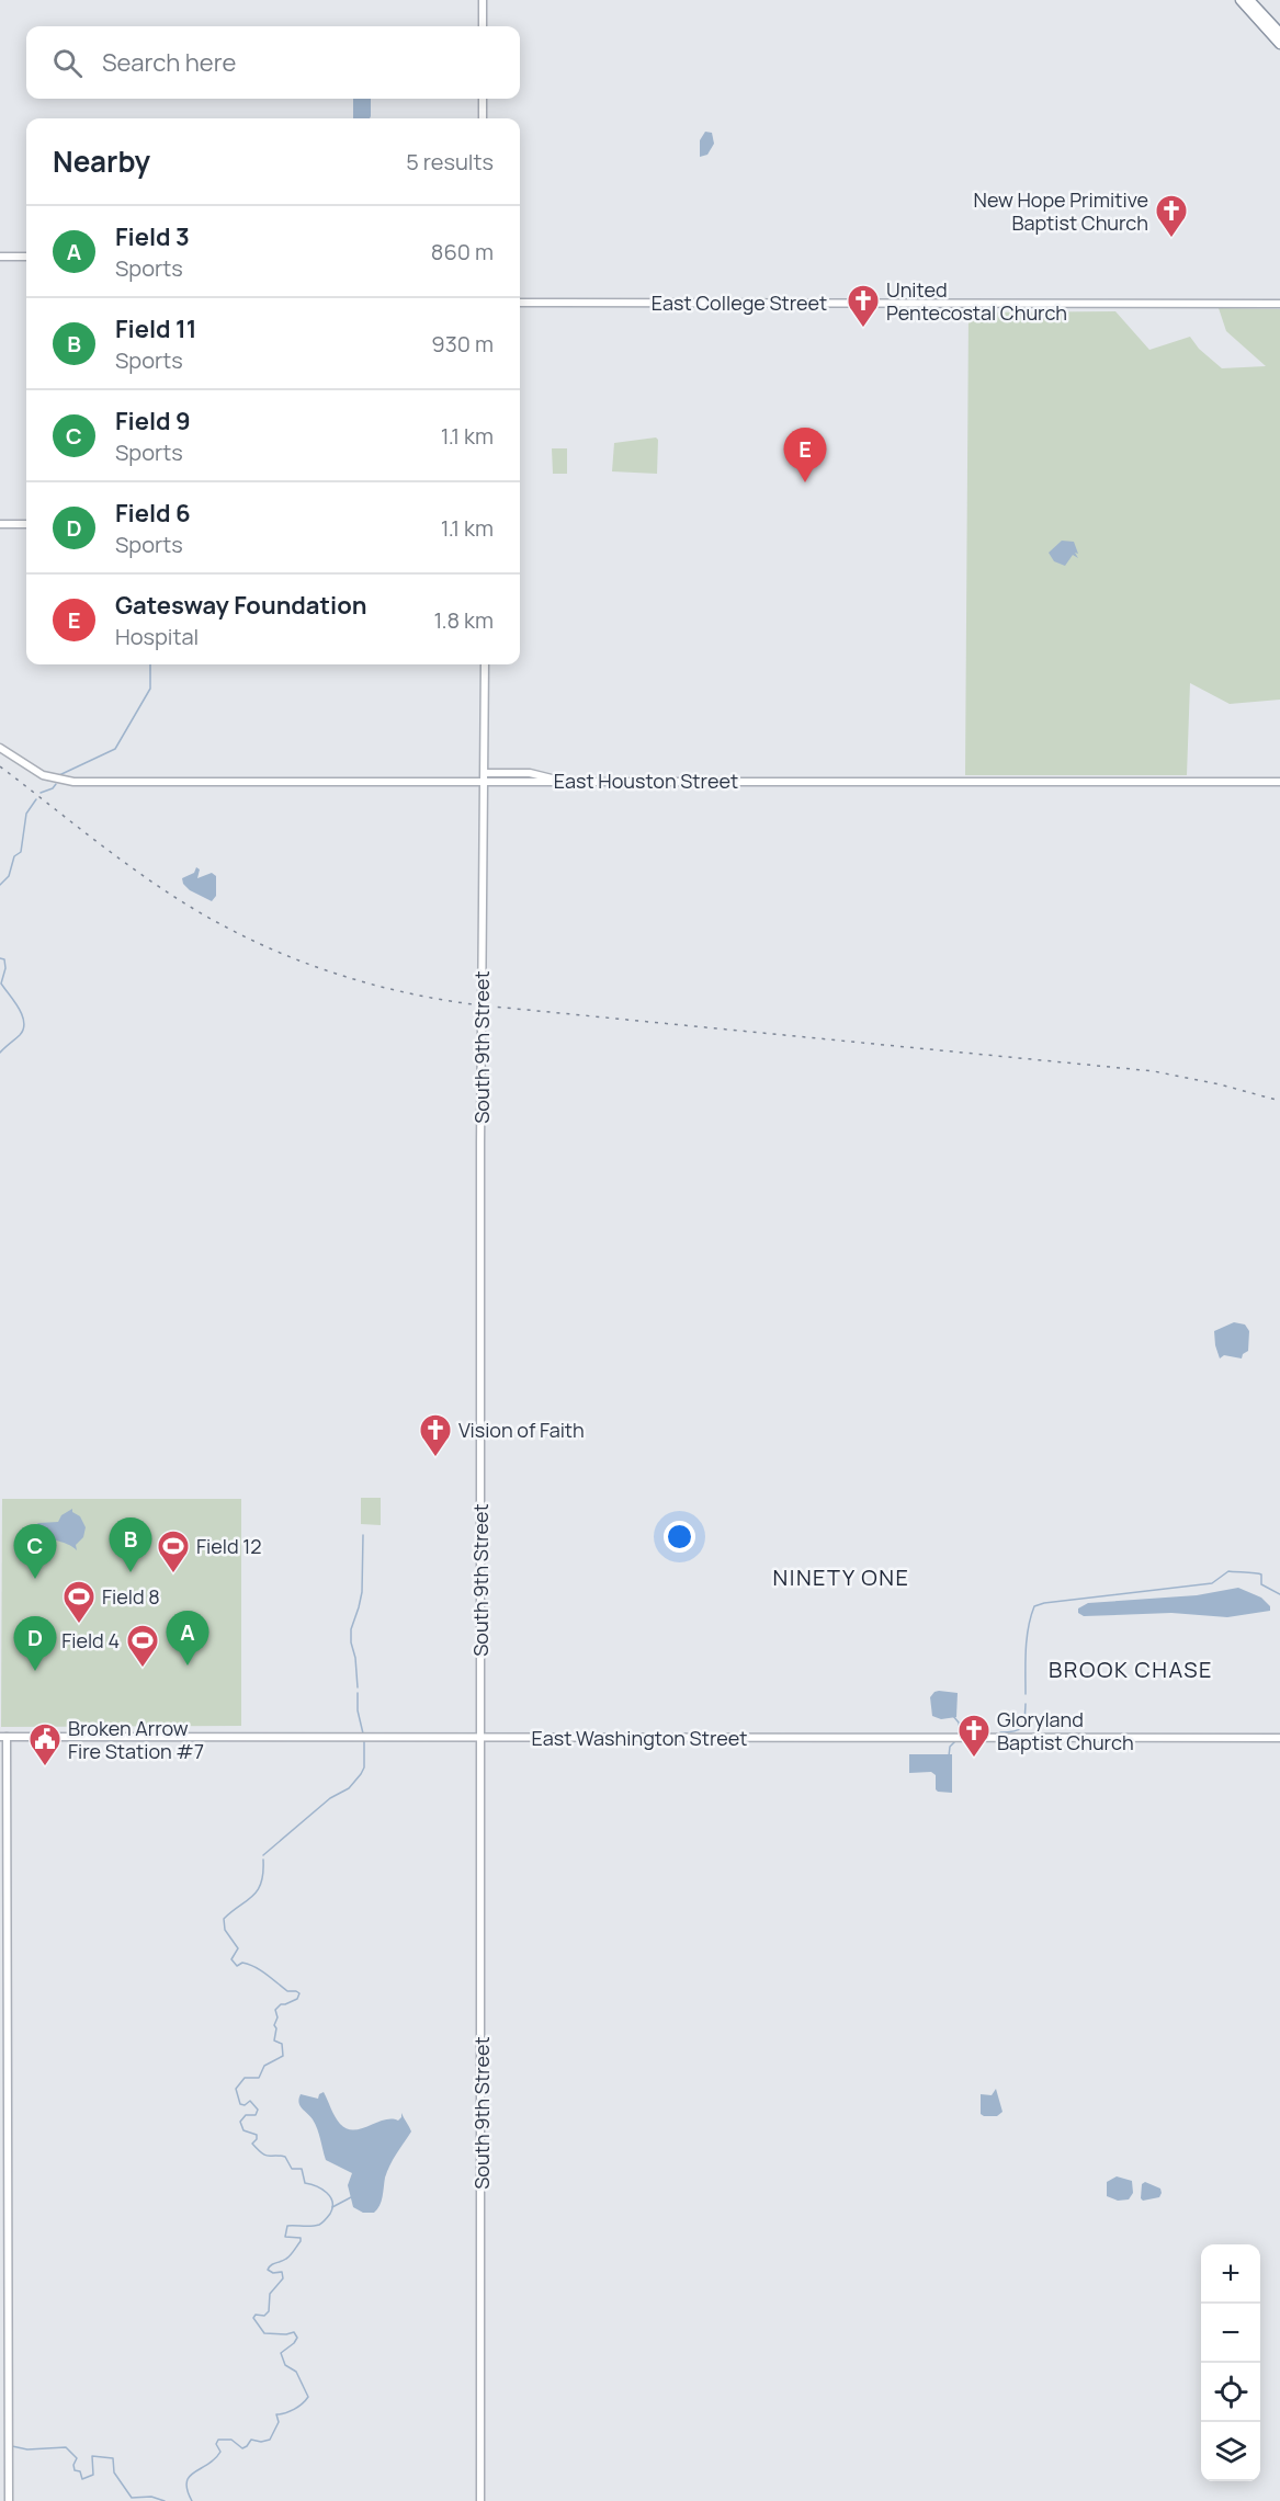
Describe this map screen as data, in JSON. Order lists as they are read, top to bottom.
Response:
{
  "streets": {
    "street": [
      "East College Street",
      "East Houston Street",
      "South 9th Street",
      "East Washington Street"
    ]
  },
  "crossings": [
    ["East Houston Street", "South 9th Street"],
    ["South 9th Street", "East Washington Street"]
  ],
  "districts": ["NINETY ONE", "BROOK CHASE"],
  "places": {
    "church": [
      "New Hope Primitive Baptist Church",
      "United Pentecostal Church",
      "Vision of Faith",
      "Gloryland Baptist Church"
    ],
    "sports": ["Field 12", "Field 8", "Field 4"],
    "public building": ["Broken Arrow Fire Station #7"]
  },
  "page": {
    "search": "Search here",
    "heading": ["Nearby", "5 results"],
    "list": [
      {
        "mark": "A",
        "name": "Field 3",
        "note": "Sports",
        "value": "860 m"
      },
      {
        "mark": "B",
        "name": "Field 11",
        "note": "Sports",
        "value": "930 m"
      },
      {
        "mark": "C",
        "name": "Field 9",
        "note": "Sports",
        "value": "1.1 km"
      },
      {
        "mark": "D",
        "name": "Field 6",
        "note": "Sports",
        "value": "1.1 km"
      },
      {
        "mark": "E",
        "name": "Gatesway Foundation",
        "note": "Hospital",
        "value": "1.8 km"
      }
    ],
    "pins": [
      "E",
      "B",
      "C",
      "A",
      "D"
    ],
    "map_buttons": ["+", "−"]
  }
}
